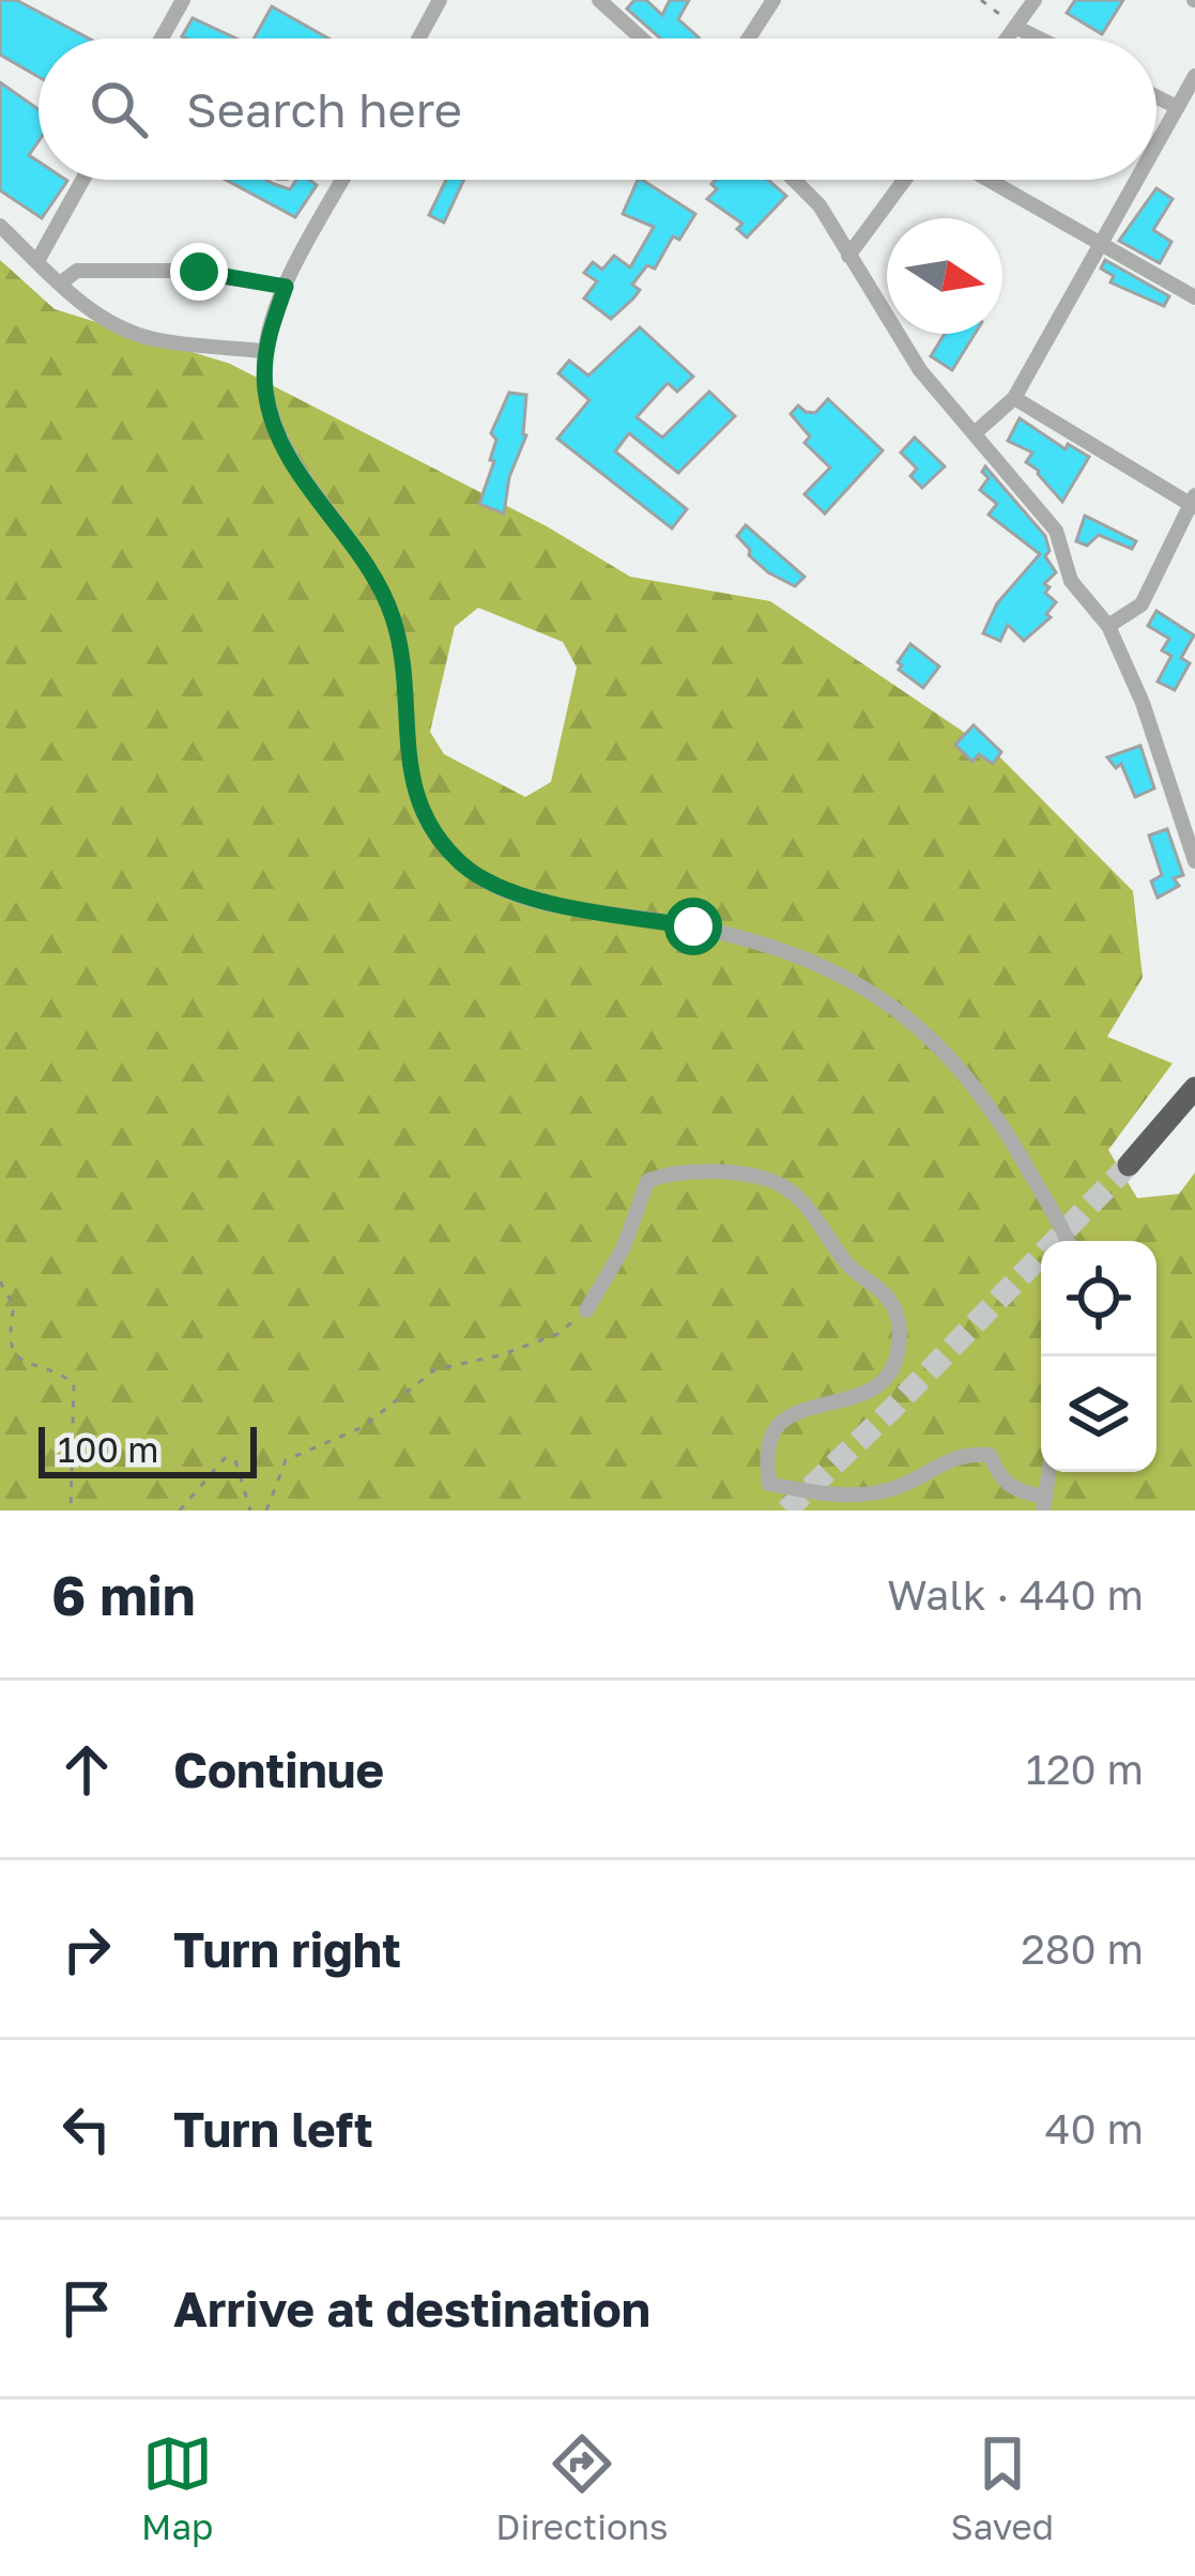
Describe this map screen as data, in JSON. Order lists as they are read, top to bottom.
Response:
{
  "scale_bar": "100 m",
  "north": "right",
  "page": {
    "search": "Search here",
    "scale": "100 m",
    "heading": ["6 min", "Walk · 440 m"],
    "list": [
      ["Continue", "120 m"],
      ["Turn right", "280 m"],
      ["Turn left", "40 m"],
      "Arrive at destination"
    ],
    "nav": ["Map", "Directions", "Saved"]
  }
}
